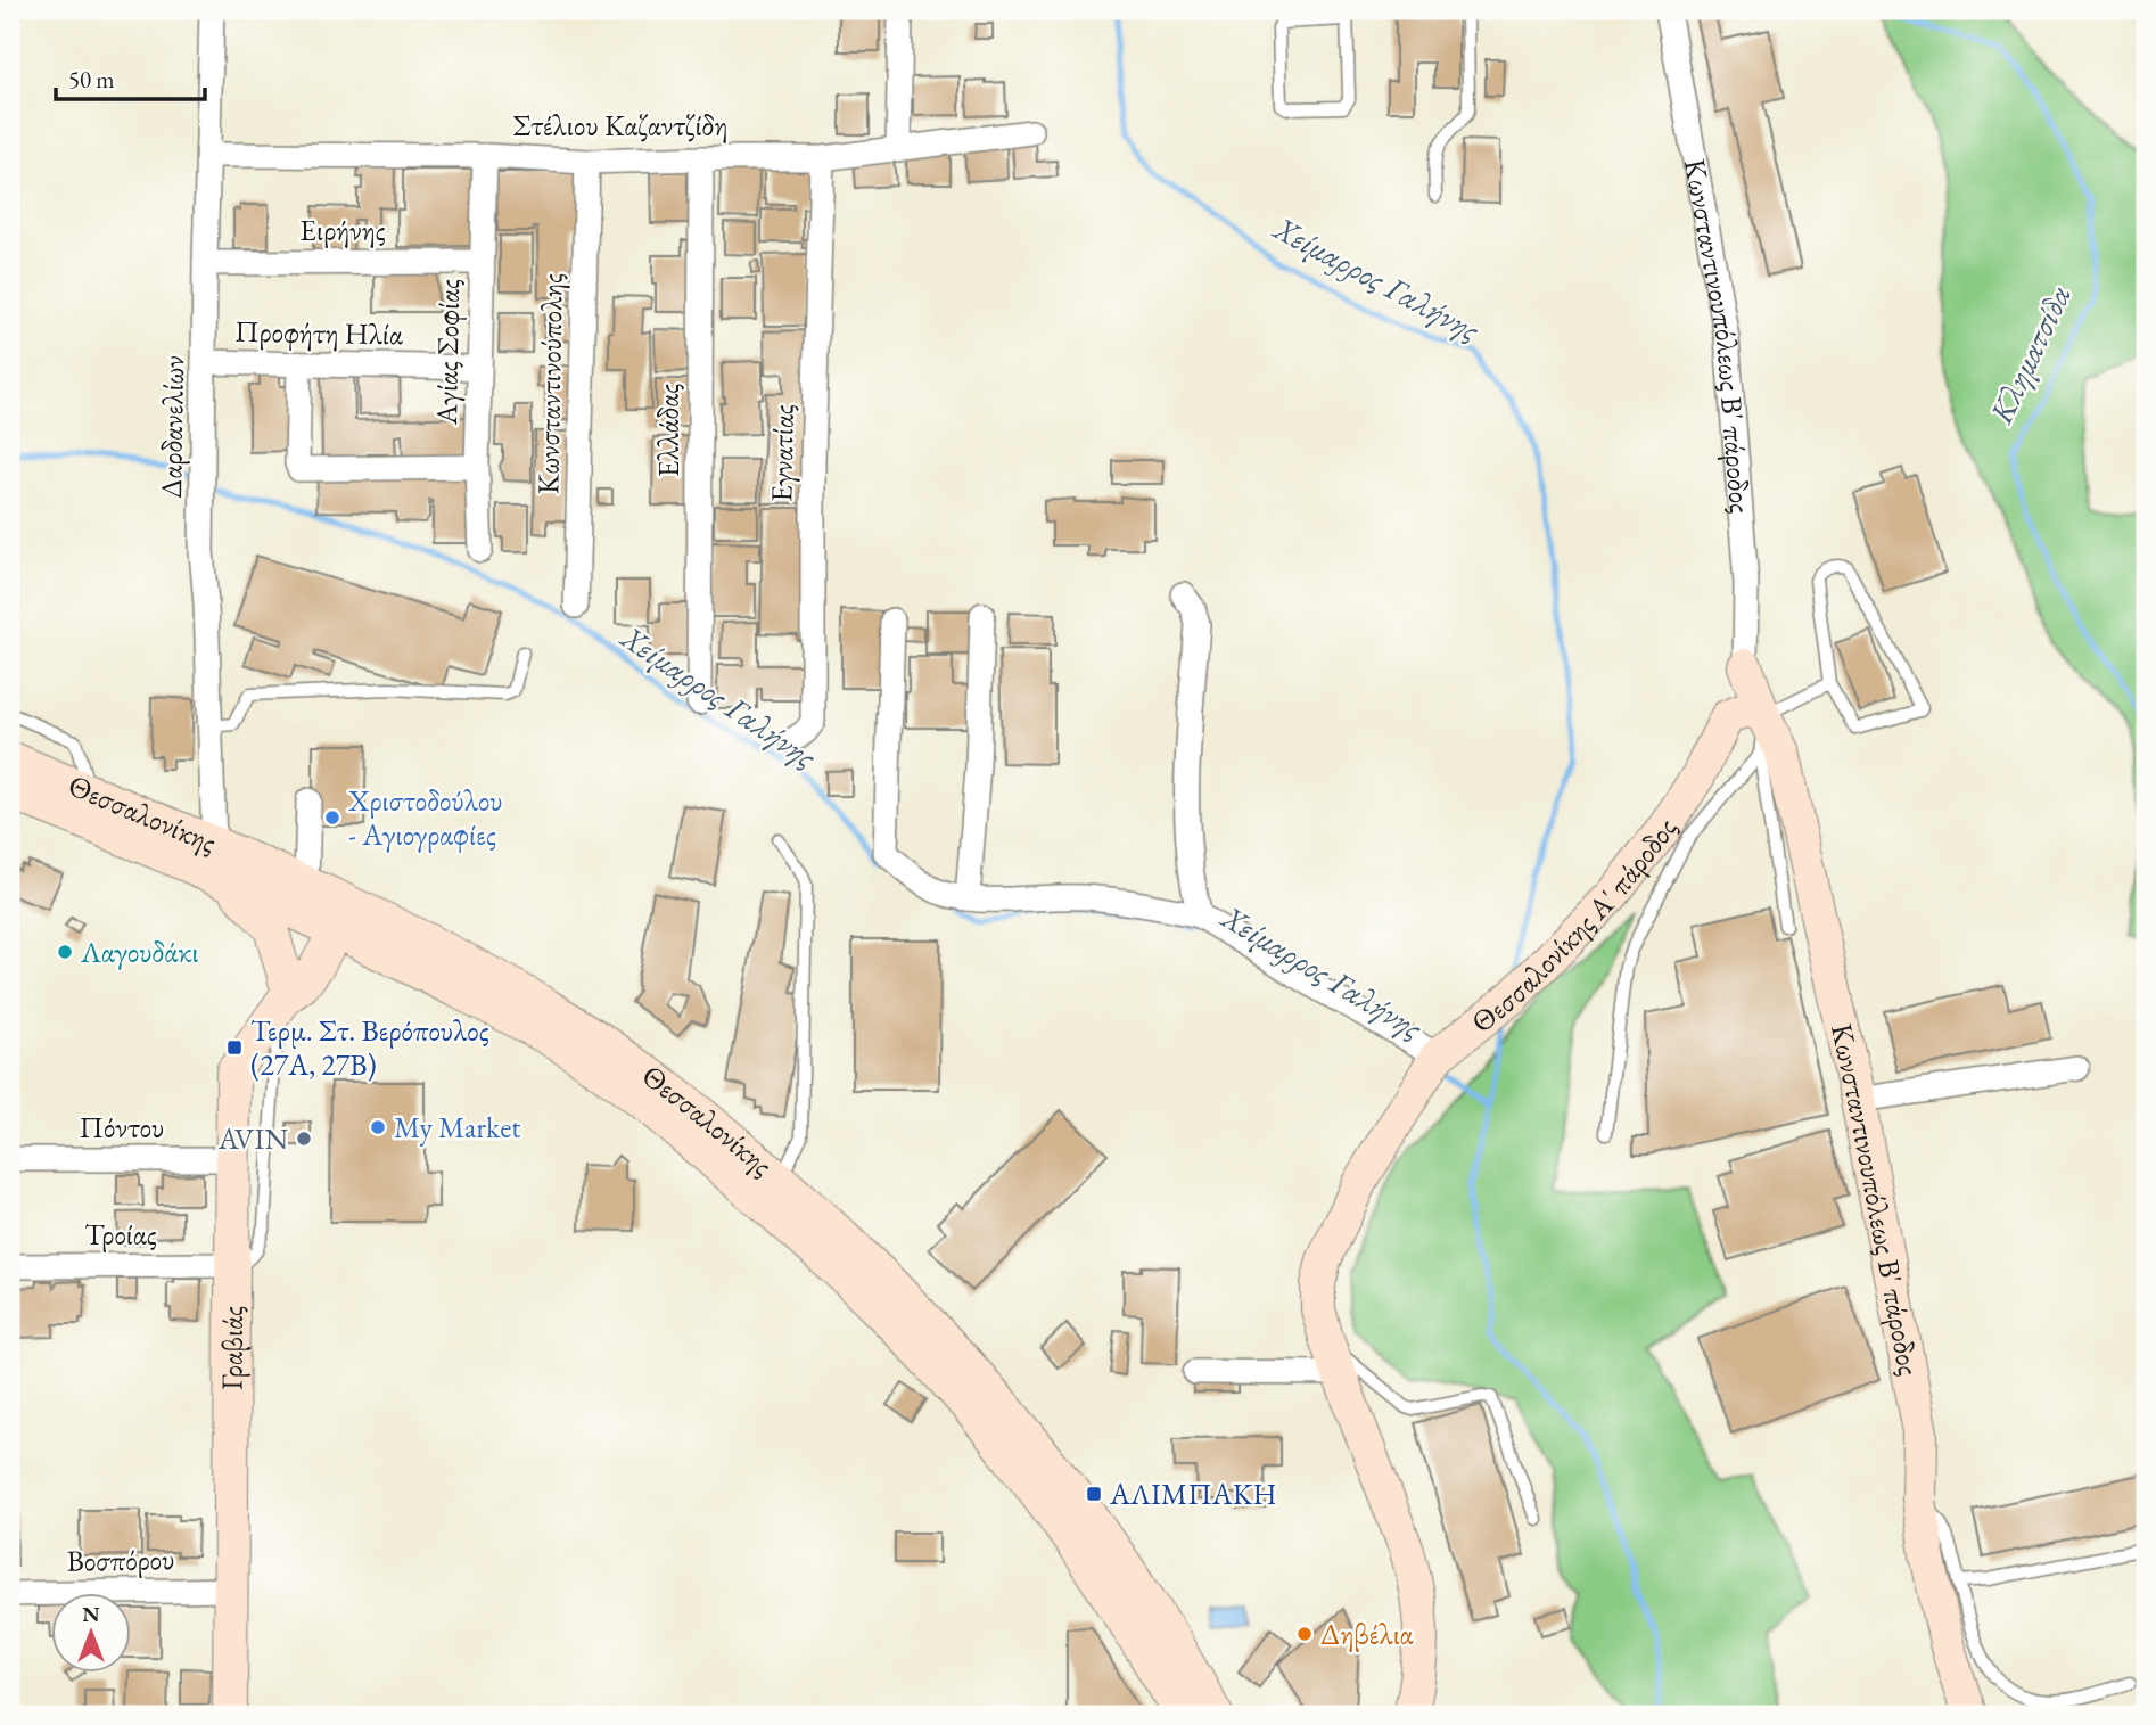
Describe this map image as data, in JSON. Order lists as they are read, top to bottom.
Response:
{
  "streets": {
    "main road": [
      "Κωνσταντινουπόλεως Β' πάροδος",
      "Θεσσαλονίκης",
      "Θεσσαλονίκης Α' πάροδος",
      "Γραβιάς"
    ],
    "street": [
      "Στέλιου Καζαντζίδη",
      "Ειρήνης",
      "Προφήτη Ηλία",
      "Αγίας Σοφίας",
      "Κωνσταντινούπολης",
      "Δαρδανελίων",
      "Ελλάδας",
      "Εγνατίας",
      "Πόντου",
      "Τροίας",
      "Βοσπόρου"
    ]
  },
  "crossings": [
    ["Στέλιου Καζαντζίδη", "Αγίας Σοφίας"],
    ["Στέλιου Καζαντζίδη", "Κωνσταντινούπολης"],
    ["Στέλιου Καζαντζίδη", "Δαρδανελίων"],
    ["Στέλιου Καζαντζίδη", "Ελλάδας"],
    ["Στέλιου Καζαντζίδη", "Εγνατίας"],
    ["Ειρήνης", "Αγίας Σοφίας"],
    ["Ειρήνης", "Δαρδανελίων"],
    ["Προφήτη Ηλία", "Αγίας Σοφίας"],
    ["Προφήτη Ηλία", "Δαρδανελίων"],
    ["Κωνσταντινουπόλεως Β' πάροδος", "Θεσσαλονίκης Α' πάροδος"],
    ["Δαρδανελίων", "Θεσσαλονίκης"],
    ["Θεσσαλονίκης", "Γραβιάς"],
    ["Πόντου", "Γραβιάς"],
    ["Τροίας", "Γραβιάς"],
    ["Γραβιάς", "Βοσπόρου"]
  ],
  "water": ["Χείμαρρος Γαλήνης", "Κληματσίδα"],
  "places": {
    "other": [
      "Χριστοδούλου - Αγιογραφίες",
      "Λαγουδάκι",
      "My Market",
      "AVIN",
      "Δηβέλια"
    ],
    "transit": ["Τερμ. Στ. Βερόπουλος (27Α, 27Β)", "ΑΛΙΜΠΑΚΗ"]
  },
  "scale_bar": "50 m",
  "north": "top"
}
